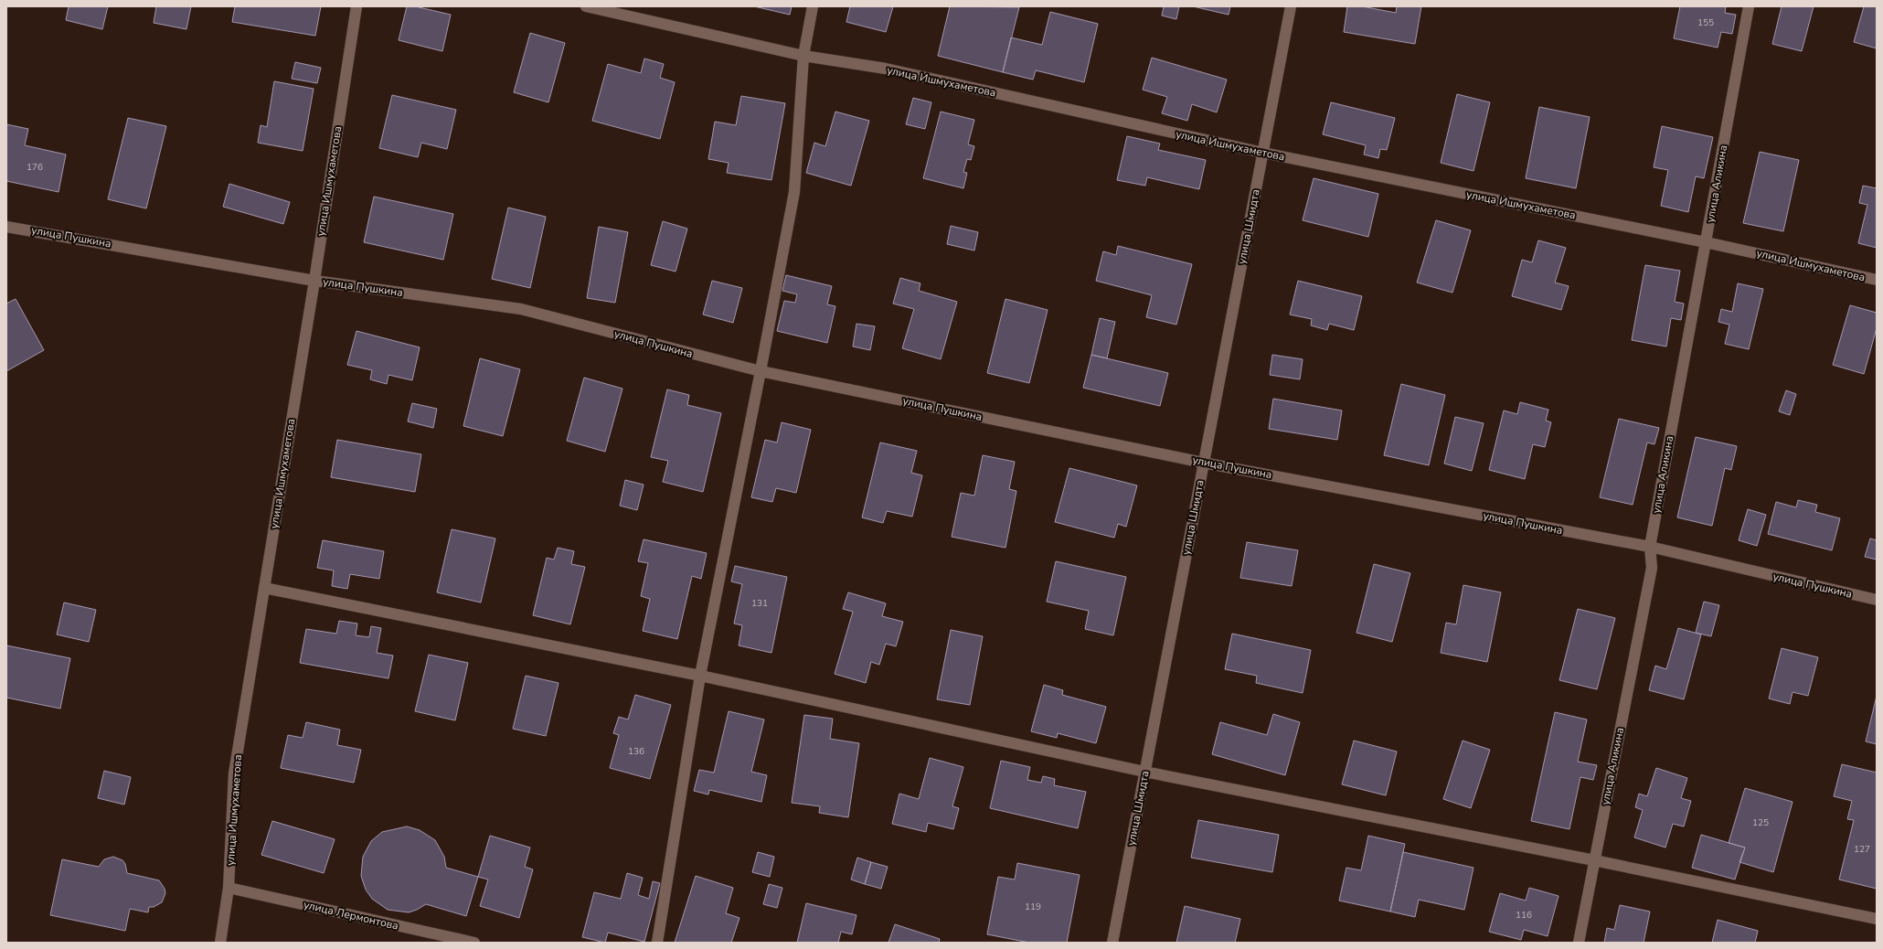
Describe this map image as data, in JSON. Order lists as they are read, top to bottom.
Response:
{
  "streets": {
    "street": [
      "улица Ишмухаметова",
      "улица Аликина",
      "улица Шмидта",
      "улица Пушкина",
      "улица Лермонтова"
    ]
  },
  "crossings": [
    ["улица Ишмухаметова", "улица Аликина"],
    ["улица Ишмухаметова", "улица Шмидта"],
    ["улица Ишмухаметова", "улица Пушкина"],
    ["улица Ишмухаметова", "улица Лермонтова"],
    ["улица Аликина", "улица Пушкина"],
    ["улица Шмидта", "улица Пушкина"]
  ],
  "house_numbers": [
    "155",
    "176",
    "131",
    "136",
    "125",
    "127",
    "119",
    "116"
  ]
}
